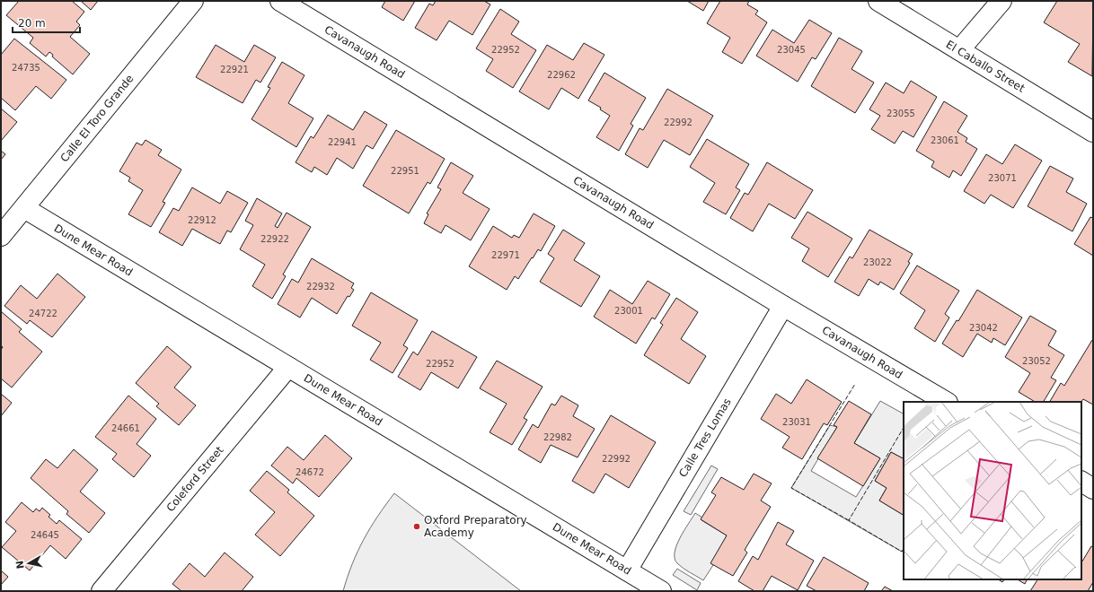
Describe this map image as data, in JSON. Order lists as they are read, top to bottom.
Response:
{
  "streets": {
    "street": [
      "Cavanaugh Road",
      "El Caballo Street",
      "Calle El Toro Grande",
      "Dune Mear Road",
      "Calle Tres Lomas",
      "Coleford Street"
    ]
  },
  "crossings": [
    ["Cavanaugh Road", "Calle Tres Lomas"],
    ["Calle El Toro Grande", "Dune Mear Road"],
    ["Dune Mear Road", "Calle Tres Lomas"],
    ["Dune Mear Road", "Coleford Street"]
  ],
  "places": ["Oxford Preparatory Academy"],
  "house_numbers": [
    "22952",
    "23045",
    "24735",
    "22921",
    "22962",
    "23055",
    "22992",
    "23061",
    "22941",
    "22951",
    "23071",
    "22912",
    "22922",
    "22971",
    "23022",
    "22932",
    "23001",
    "24722",
    "23042",
    "23052",
    "22952",
    "23031",
    "24661",
    "22982",
    "22992",
    "24672",
    "24645"
  ],
  "scale_bar": "20 m",
  "north": "left"
}
